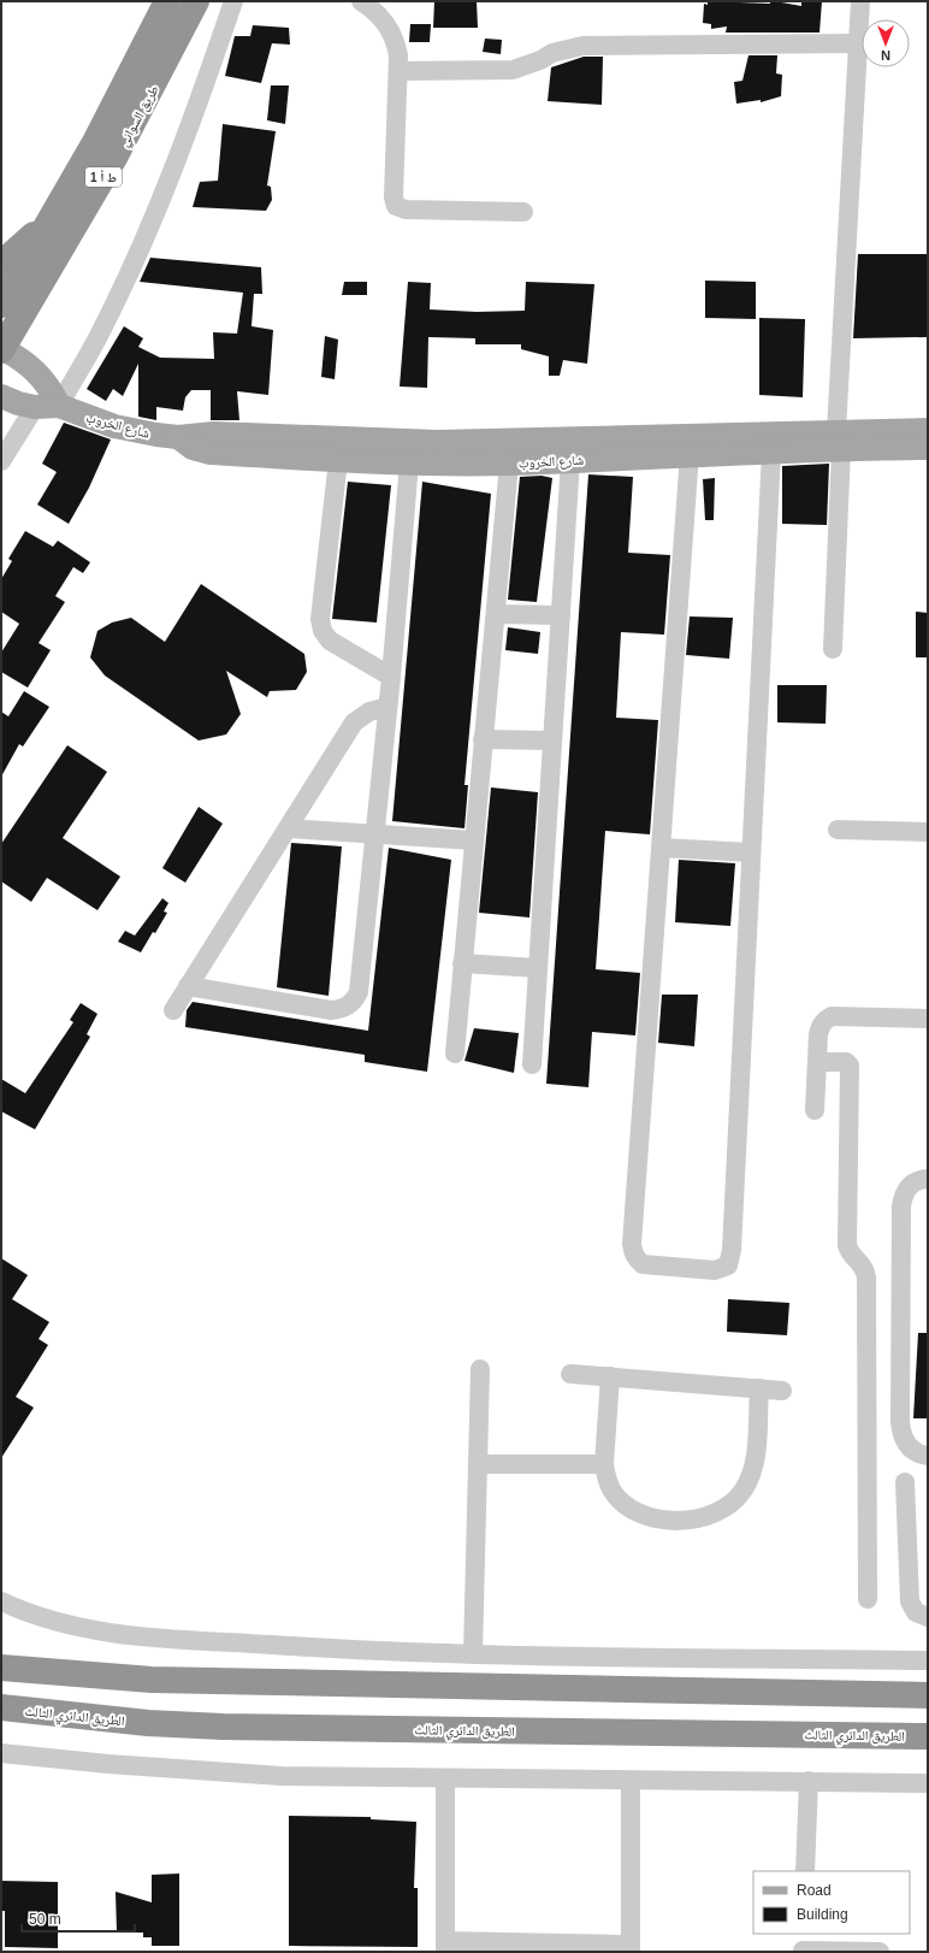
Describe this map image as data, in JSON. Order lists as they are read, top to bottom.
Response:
{
  "streets": {
    "highway": ["طريق السواني", "ط أ 1", "الطريق الدائري الثالث"],
    "main road": ["شارع الخروب"]
  },
  "legend": ["Road", "Building"],
  "scale_bar": "50 m",
  "north": "bottom"
}
